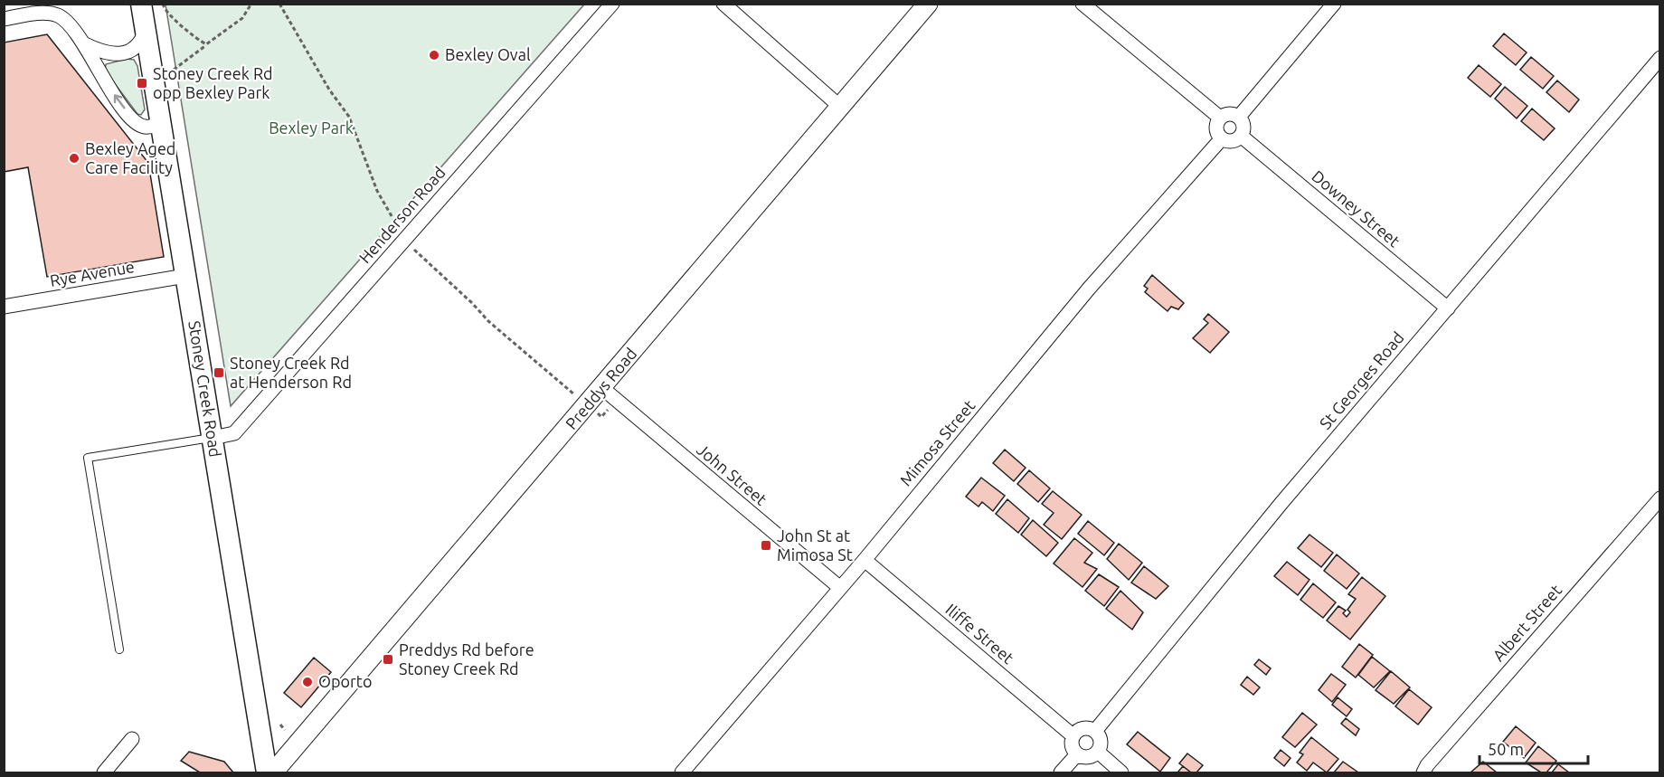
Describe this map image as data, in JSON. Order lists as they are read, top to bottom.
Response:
{
  "streets": {
    "main road": ["Stoney Creek Road", "Preddys Road"],
    "street": [
      "Downey Street",
      "Henderson Road",
      "Rye Avenue",
      "St Georges Road",
      "Mimosa Street",
      "John Street",
      "Albert Street",
      "Iliffe Street"
    ]
  },
  "crossings": [
    ["Downey Street", "St Georges Road"],
    ["Downey Street", "Mimosa Street"],
    ["Henderson Road", "Stoney Creek Road"],
    ["Rye Avenue", "Stoney Creek Road"],
    ["St Georges Road", "Iliffe Street"],
    ["Preddys Road", "John Street"],
    ["Mimosa Street", "John Street"],
    ["Mimosa Street", "Iliffe Street"]
  ],
  "parks": ["Bexley Park"],
  "places": {
    "other": ["Bexley Oval", "Bexley Aged Care Facility", "Oporto"],
    "transit": [
      "Stoney Creek Rd opp Bexley Park",
      "Stoney Creek Rd at Henderson Rd",
      "John St at Mimosa St",
      "Preddys Rd before Stoney Creek Rd"
    ]
  },
  "scale_bar": "50 m"
}
